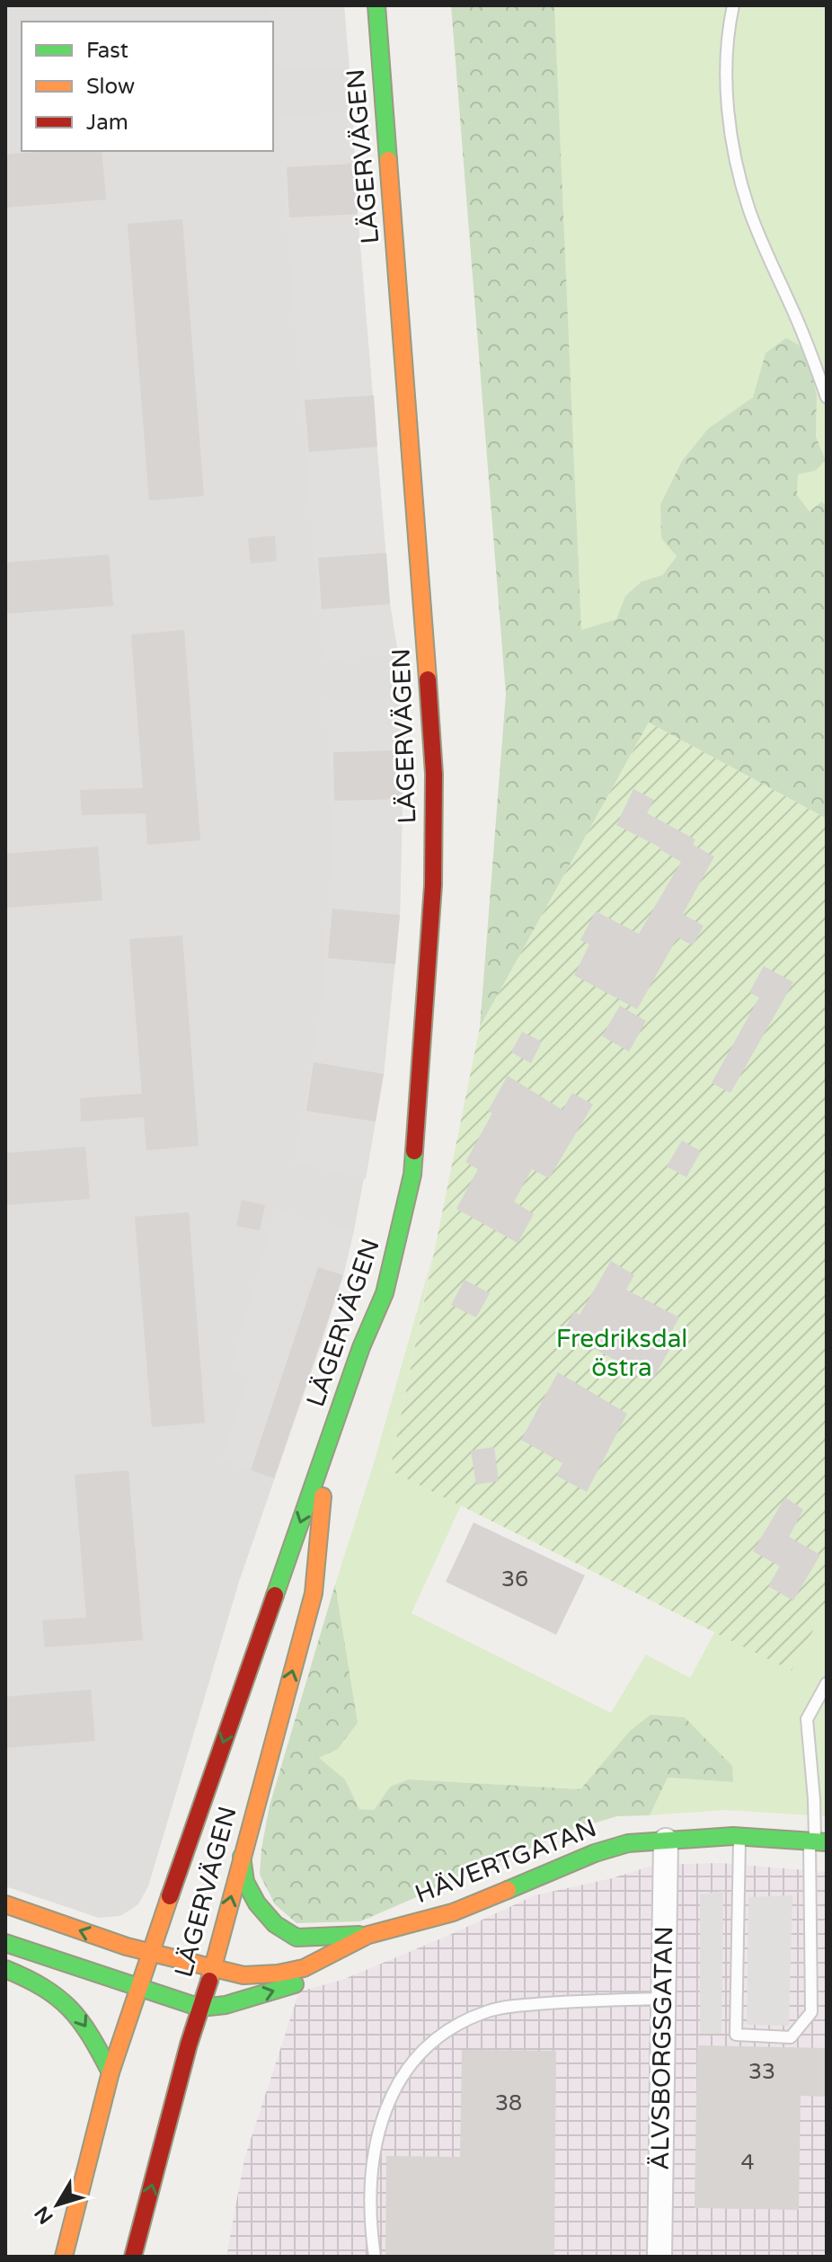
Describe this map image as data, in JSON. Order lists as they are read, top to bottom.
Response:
{
  "streets": {
    "street": ["LÄGERVÄGEN", "HÄVERTGATAN", "ÄLVSBORGSGATAN"]
  },
  "crossings": [
    ["LÄGERVÄGEN", "HÄVERTGATAN"],
    ["HÄVERTGATAN", "ÄLVSBORGSGATAN"]
  ],
  "parks": ["Fredriksdal östra"],
  "house_numbers": [
    "36",
    "33",
    "38",
    "4"
  ],
  "legend": ["Fast", "Slow", "Jam"],
  "north": "bottom left"
}
